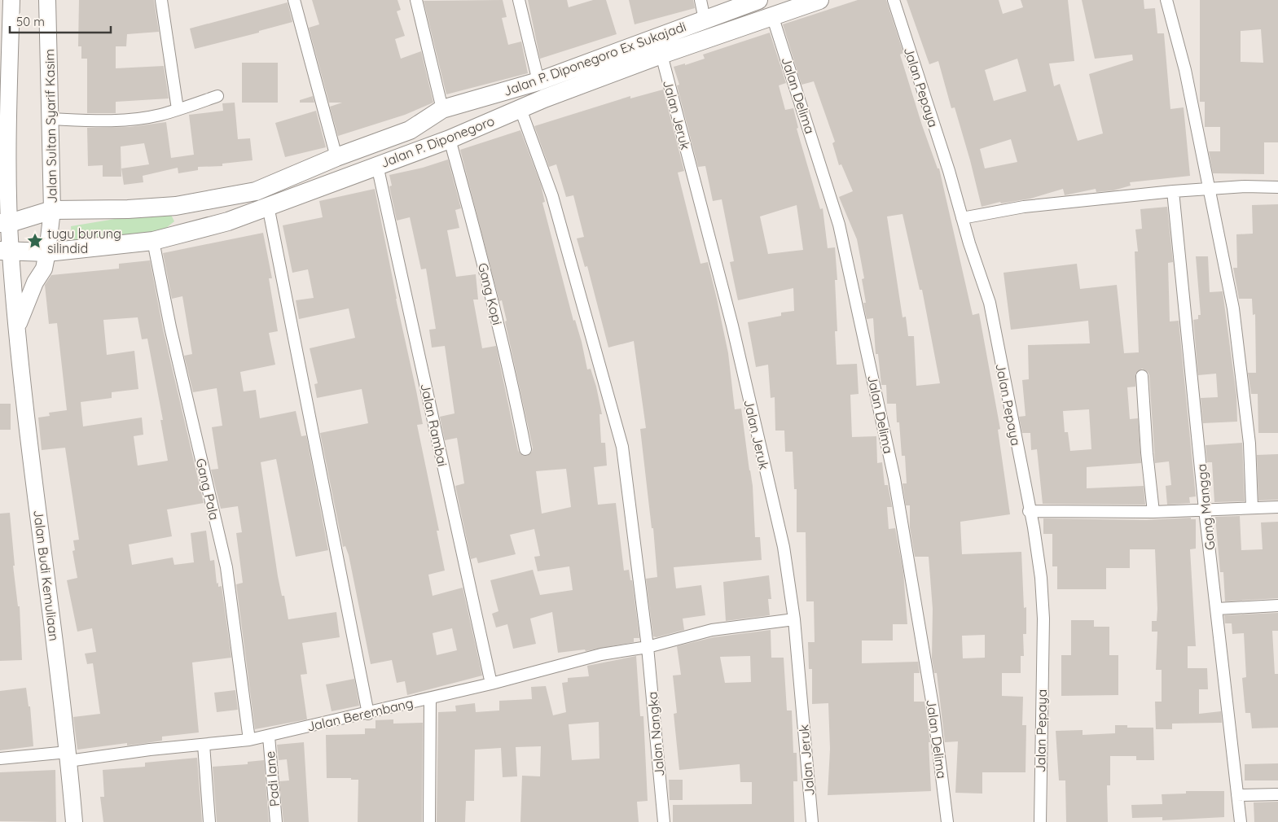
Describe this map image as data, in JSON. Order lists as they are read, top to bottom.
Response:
{
  "streets": {
    "main road": ["Jalan P. Diponegoro Ex Sukajadi", "Jalan P. Diponegoro"],
    "street": [
      "Jalan Pepaya",
      "Jalan Delima",
      "Jalan Jeruk",
      "Jalan Sultan Syarif Kasim",
      "Gang Kopi",
      "Jalan Rambai",
      "Gang Pala",
      "Gang Mangga",
      "Jalan Budi Kemuliaan",
      "Jalan Berembang",
      "Jalan Nangka",
      "Padi lane"
    ]
  },
  "crossings": [
    ["Jalan P. Diponegoro Ex Sukajadi", "Jalan Sultan Syarif Kasim"],
    ["Jalan P. Diponegoro Ex Sukajadi", "Jalan Budi Kemuliaan"],
    ["Jalan Delima", "Jalan P. Diponegoro"],
    ["Jalan Jeruk", "Jalan P. Diponegoro"],
    ["Jalan Jeruk", "Jalan Berembang"],
    ["Jalan Sultan Syarif Kasim", "Jalan P. Diponegoro"],
    ["Jalan Sultan Syarif Kasim", "Jalan Budi Kemuliaan"],
    ["Jalan P. Diponegoro", "Gang Kopi"],
    ["Jalan P. Diponegoro", "Jalan Rambai"],
    ["Jalan P. Diponegoro", "Gang Pala"],
    ["Jalan P. Diponegoro", "Jalan Budi Kemuliaan"],
    ["Jalan P. Diponegoro", "Jalan Nangka"],
    ["Jalan Rambai", "Jalan Berembang"],
    ["Gang Pala", "Jalan Berembang"],
    ["Jalan Budi Kemuliaan", "Jalan Berembang"],
    ["Jalan Berembang", "Jalan Nangka"],
    ["Jalan Berembang", "Padi lane"]
  ],
  "places": {
    "place": ["tugu burung silindid"]
  },
  "scale_bar": "50 m"
}
